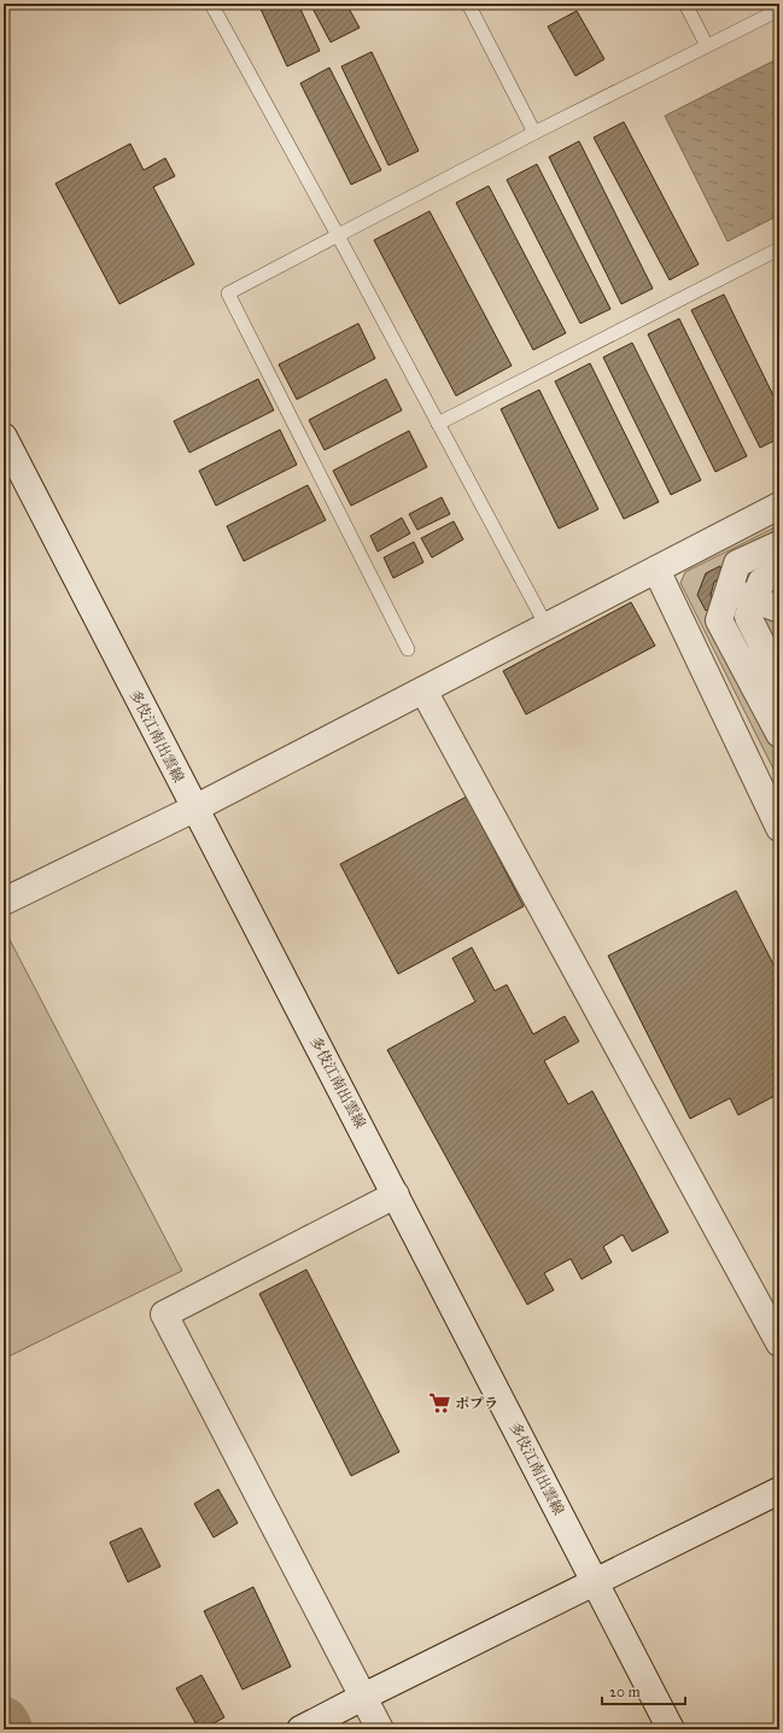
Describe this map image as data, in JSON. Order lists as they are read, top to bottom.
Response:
{
  "streets": {
    "street": ["多伎江南出雲線"]
  },
  "places": {
    "supermarket": ["ポプラ"]
  },
  "scale_bar": "20 m"
}
